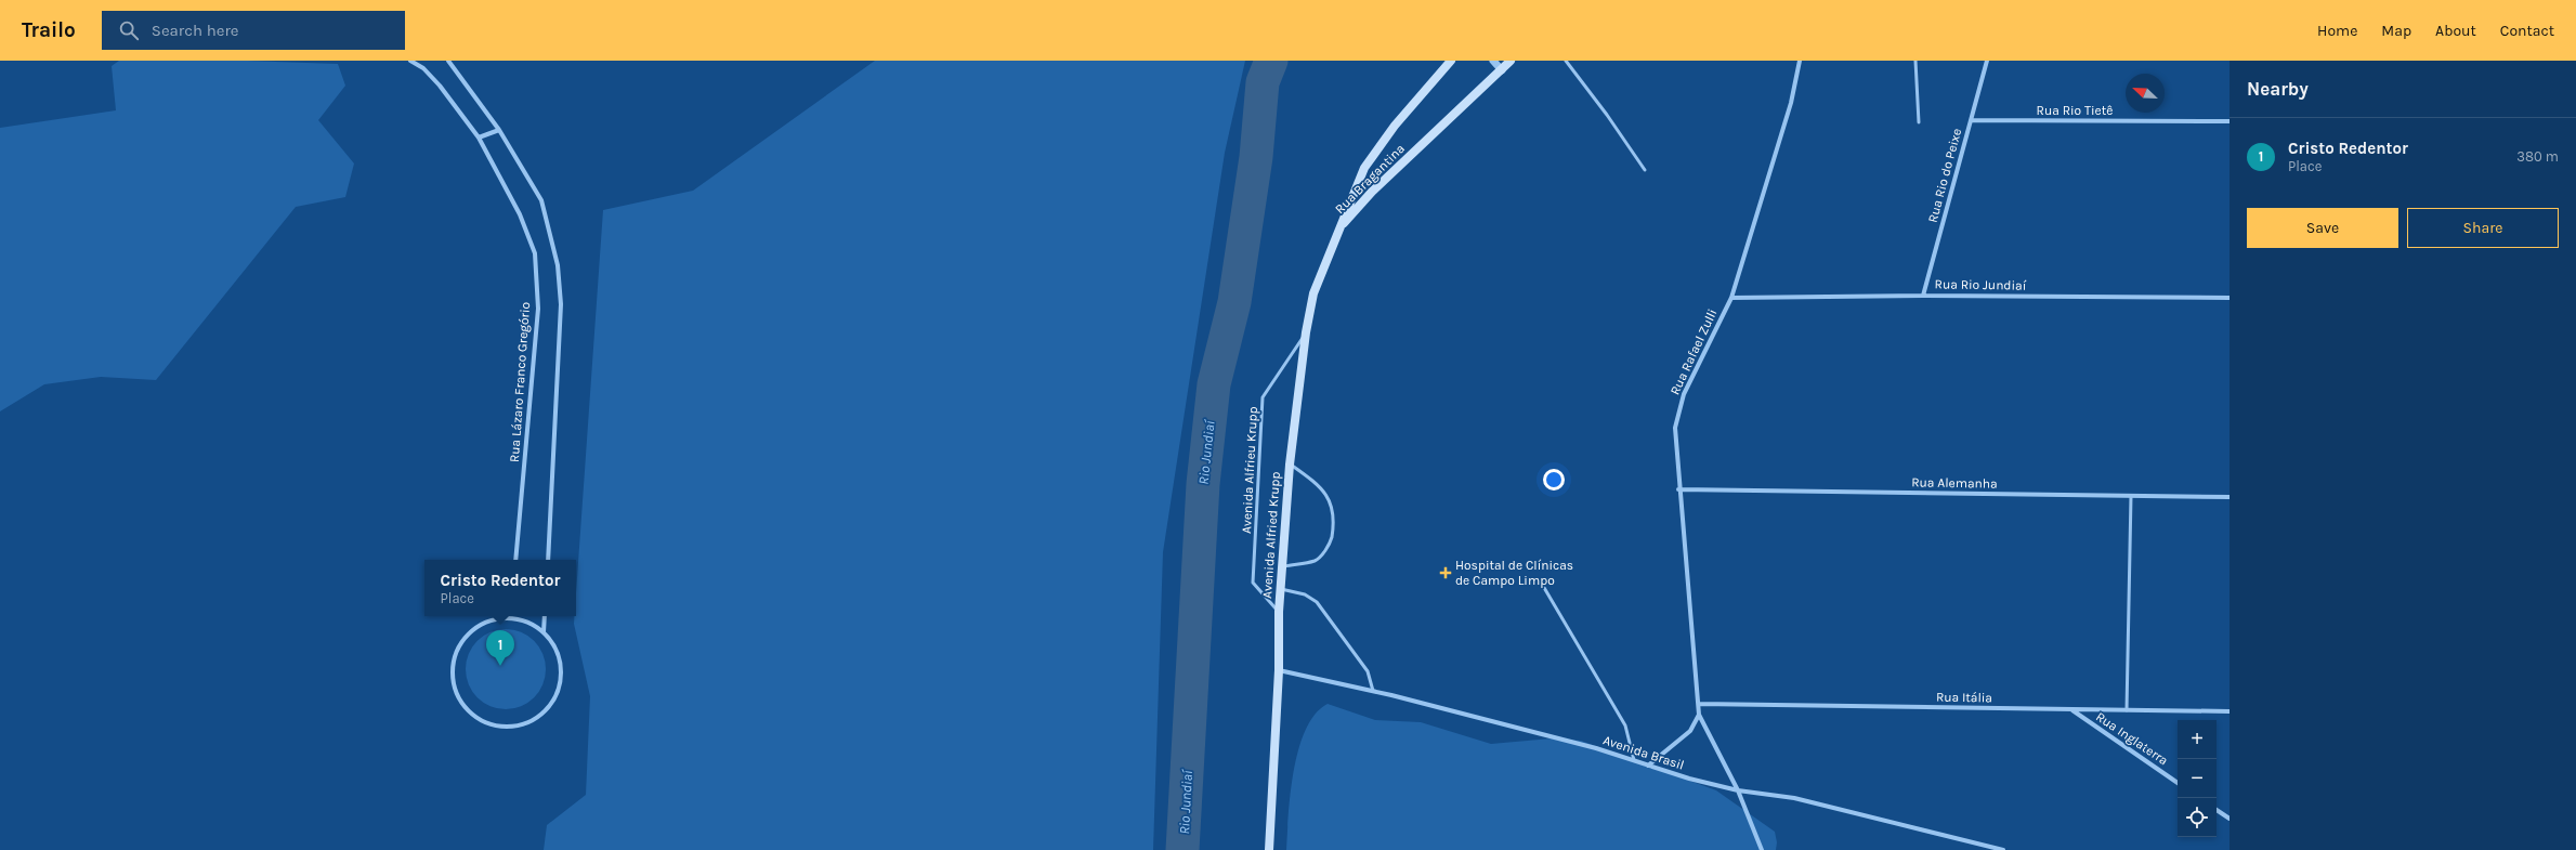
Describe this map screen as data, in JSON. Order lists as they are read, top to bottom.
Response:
{
  "streets": {
    "main road": ["Rua Bragantina", "Avenida Alfried Krupp"],
    "street": [
      "Rua Rio Tietê",
      "Rua Rio do Peixe",
      "Rua Rio Jundiaí",
      "Rua Rafael Zulli",
      "Rua Lázaro Franco Gregório",
      "Rua Alemanha",
      "Rua Itália",
      "Rua Inglaterra",
      "Avenida Brasil"
    ],
    "lane": ["Avenida Alfrieu Krupp"]
  },
  "crossings": [
    ["Rua Rio Tietê", "Rua Rio do Peixe"],
    ["Rua Rio do Peixe", "Rua Rio Jundiaí"],
    ["Rua Bragantina", "Avenida Alfried Krupp"],
    ["Rua Rio Jundiaí", "Rua Rafael Zulli"],
    ["Rua Rafael Zulli", "Rua Alemanha"],
    ["Rua Rafael Zulli", "Rua Itália"],
    ["Avenida Alfrieu Krupp", "Avenida Alfried Krupp"],
    ["Avenida Alfried Krupp", "Avenida Brasil"],
    ["Rua Itália", "Rua Inglaterra"]
  ],
  "water": ["Rio Jundiaí"],
  "places": {
    "health": ["Hospital de Clínicas de Campo Limpo"]
  },
  "north": "top left",
  "page": {
    "header": "Trailo",
    "search": "Search here",
    "nav": [
      "Home",
      "Map",
      "About",
      "Contact"
    ],
    "heading": "Nearby",
    "list": [
      {
        "mark": "1",
        "name": "Cristo Redentor",
        "note": "Place",
        "value": "380 m"
      }
    ],
    "buttons": ["Save", "Share"],
    "popup": ["Cristo Redentor", "Place"],
    "pins": "1",
    "map_buttons": ["+", "−"]
  }
}
